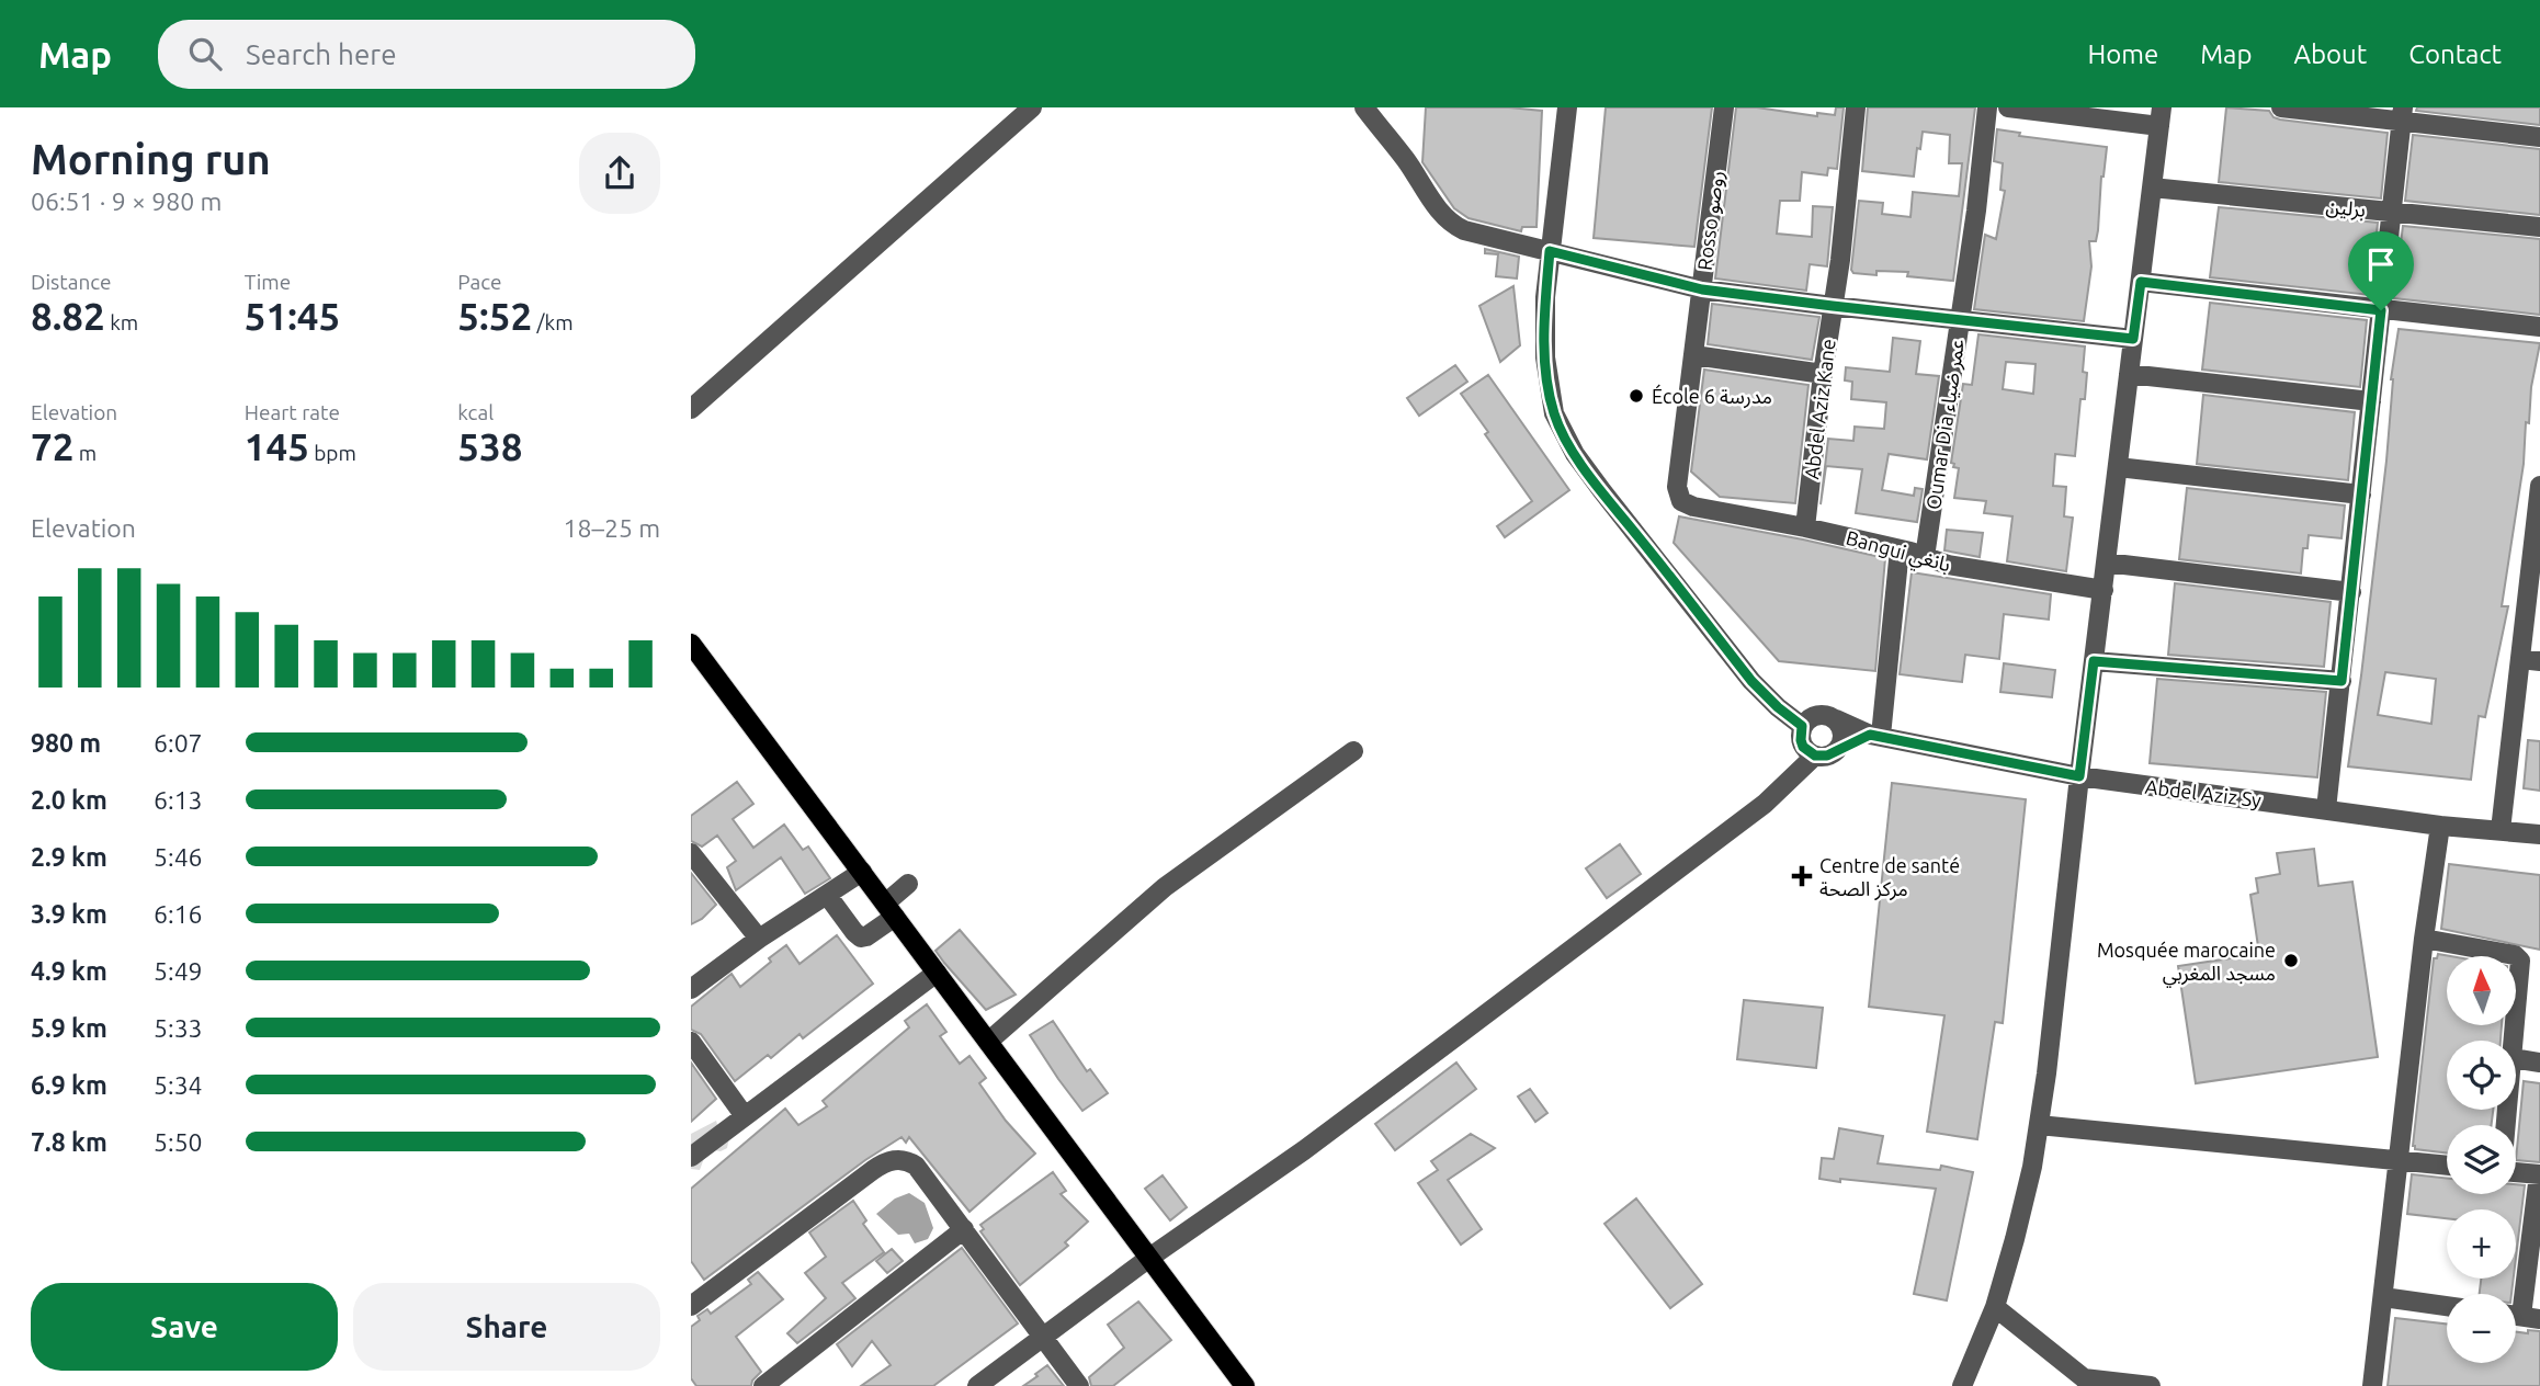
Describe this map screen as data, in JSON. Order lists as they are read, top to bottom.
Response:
{
  "streets": {
    "street": [
      "برلين",
      "Rosso روصو",
      "Abdel Aziz Kane",
      "Oumar Dia عمر ضياء",
      "Bangui بانغي",
      "Abdel Aziz Sy"
    ]
  },
  "crossings": [
    ["Rosso روصو", "Bangui بانغي"],
    ["Abdel Aziz Kane", "Bangui بانغي"],
    ["Oumar Dia عمر ضياء", "Bangui بانغي"]
  ],
  "places": {
    "other": ["École 6 مدرسة", "Mosquée marocaine مسجد المغربي"],
    "health": ["Centre de santé مركز الصحة"]
  },
  "north": "top",
  "page": {
    "header": "Map",
    "search": "Search here",
    "nav": [
      "Home",
      "Map",
      "About",
      "Contact"
    ],
    "heading": ["Morning run", "06:51 · 9 × 980 m"],
    "stats": [
      ["Distance", "8.82 km"],
      ["Time", "51:45"],
      ["Pace", "5:52 /km"],
      ["Elevation", "72 m"],
      ["Heart rate", "145 bpm"],
      ["kcal", "538"]
    ],
    "chart": ["Elevation", "18–25 m"],
    "list": [
      {
        "name": "980 m",
        "note": "6:07"
      },
      {
        "name": "2.0 km",
        "note": "6:13"
      },
      {
        "name": "2.9 km",
        "note": "5:46"
      },
      {
        "name": "3.9 km",
        "note": "6:16"
      },
      {
        "name": "4.9 km",
        "note": "5:49"
      },
      {
        "name": "5.9 km",
        "note": "5:33"
      },
      {
        "name": "6.9 km",
        "note": "5:34"
      },
      {
        "name": "7.8 km",
        "note": "5:50"
      }
    ],
    "map_buttons": ["+", "−"],
    "buttons": ["Save", "Share"]
  }
}
